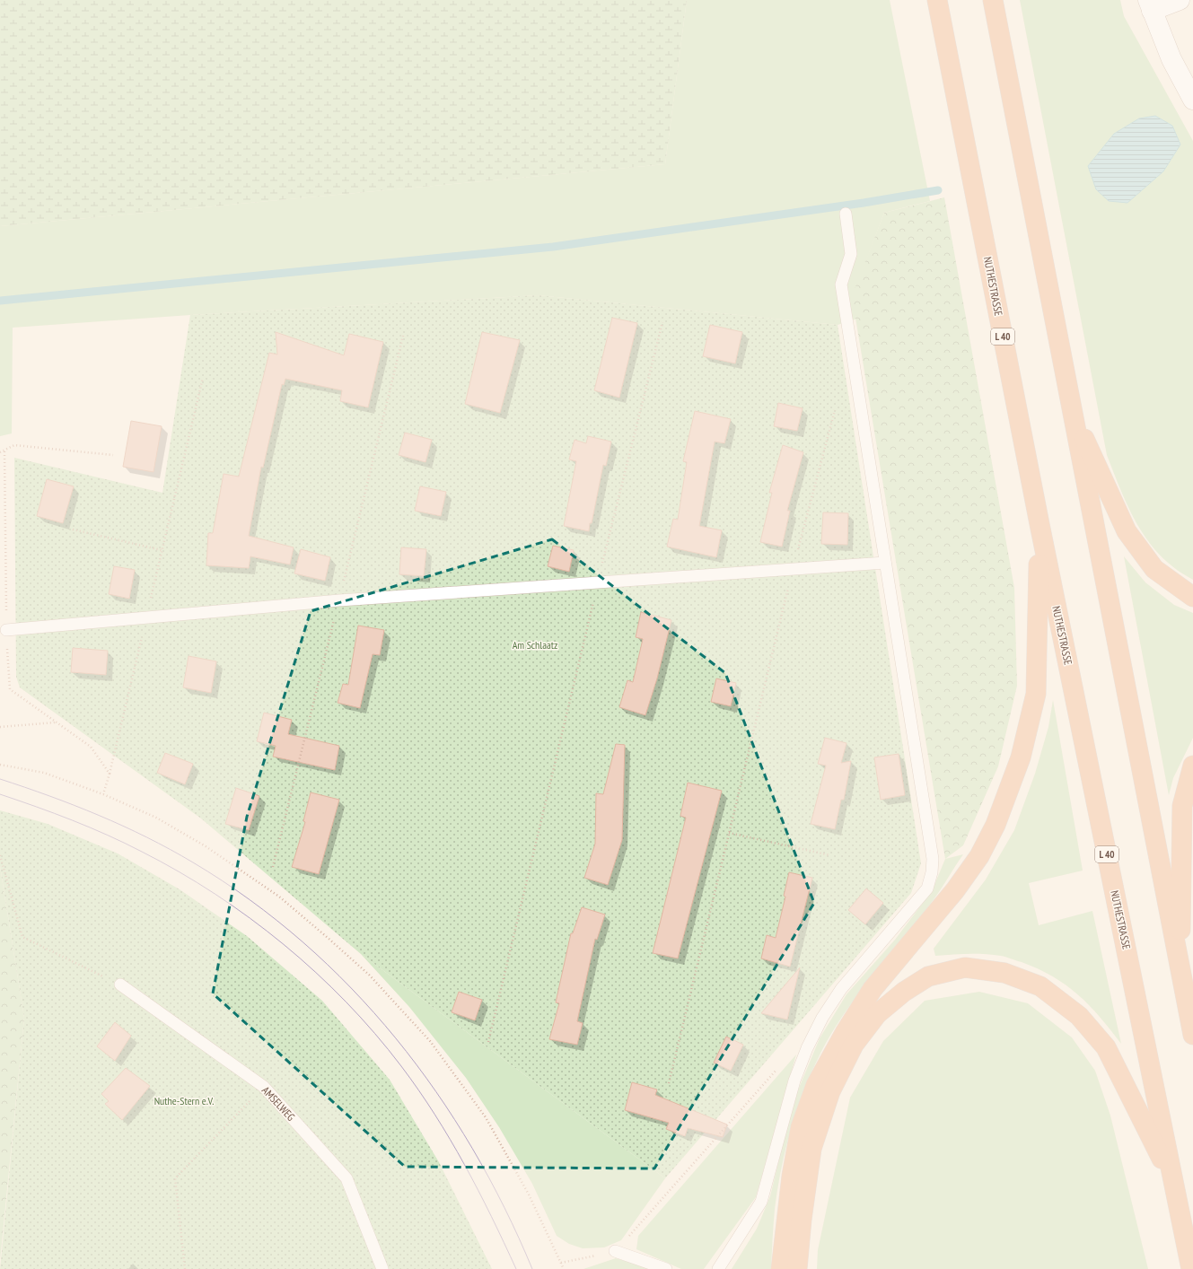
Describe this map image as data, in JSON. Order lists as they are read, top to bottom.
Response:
{
  "streets": {
    "highway": ["NUTHESTRASSE", "L 40"],
    "lane": ["AMSELWEG"]
  },
  "parks": ["Am Schlaatz", "Nuthe-Stern e.V."]
}
